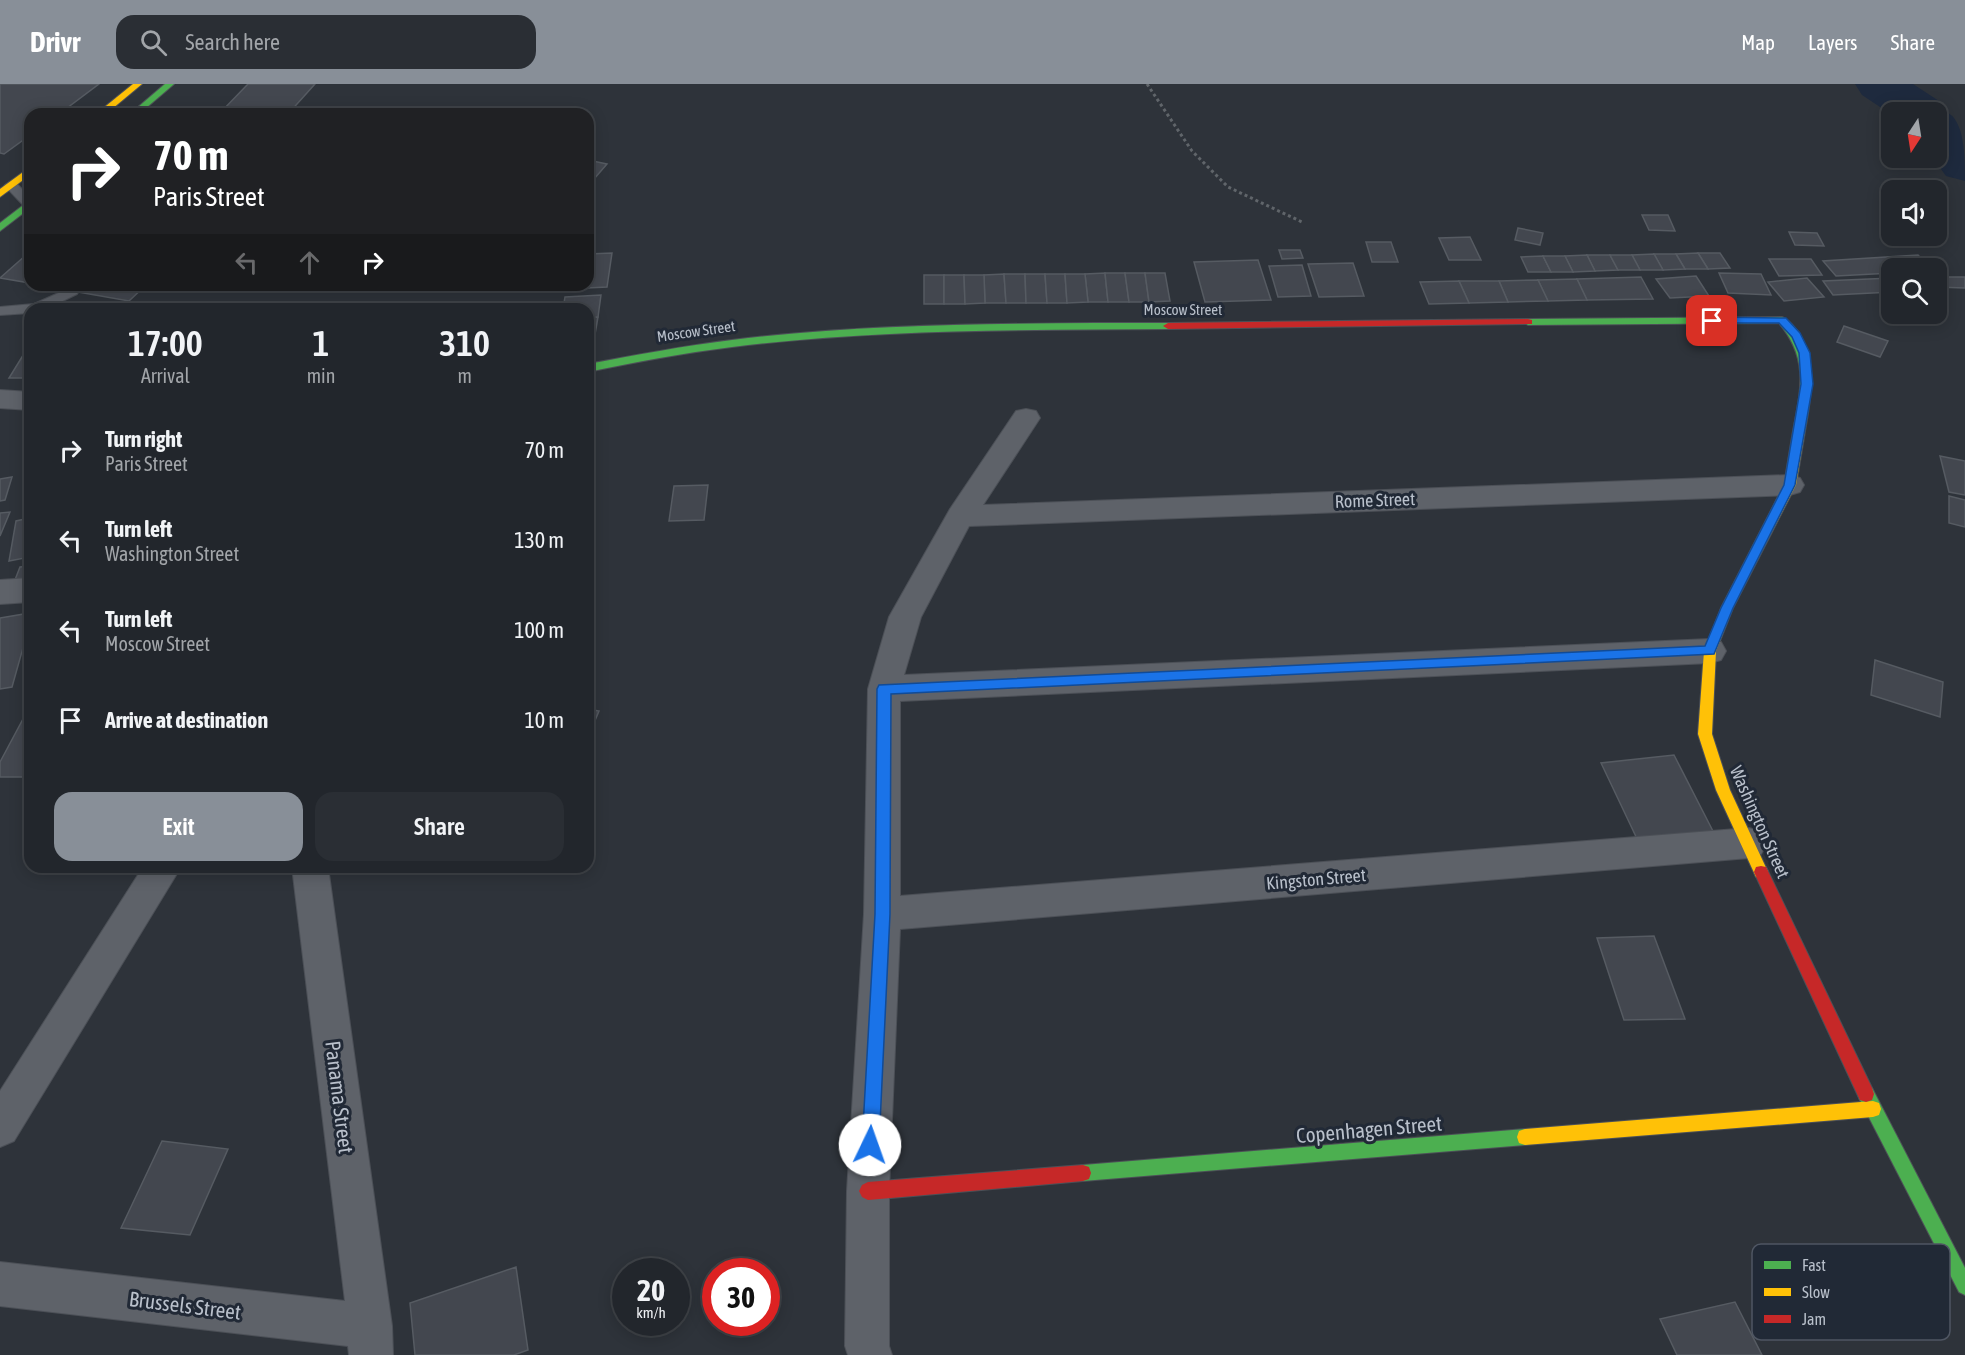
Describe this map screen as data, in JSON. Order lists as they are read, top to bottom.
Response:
{
  "streets": {
    "main road": ["Moscow Street", "Washington Street", "Copenhagen Street"],
    "street": [
      "Rome Street",
      "Kingston Street",
      "Panama Street",
      "Brussels Street"
    ]
  },
  "crossings": [
    ["Moscow Street", "Washington Street"],
    ["Rome Street", "Washington Street"],
    ["Washington Street", "Kingston Street"],
    ["Washington Street", "Copenhagen Street"],
    ["Panama Street", "Brussels Street"]
  ],
  "legend": ["Fast", "Slow", "Jam"],
  "north": "bottom",
  "page": {
    "header": "Drivr",
    "search": "Search here",
    "nav": ["Map", "Layers", "Share"],
    "turn": ["70 m", "Paris Street"],
    "eta": [
      "17:00",
      "Arrival",
      "1",
      "min",
      "310",
      "m"
    ],
    "list": [
      {
        "name": "Turn right",
        "note": "Paris Street",
        "value": "70 m"
      },
      {
        "name": "Turn left",
        "note": "Washington Street",
        "value": "130 m"
      },
      {
        "name": "Turn left",
        "note": "Moscow Street",
        "value": "100 m"
      },
      {
        "name": "Arrive at destination",
        "value": "10 m"
      }
    ],
    "buttons": ["Exit", "Share"],
    "speed": "20 km/h",
    "limit": "30"
  }
}
